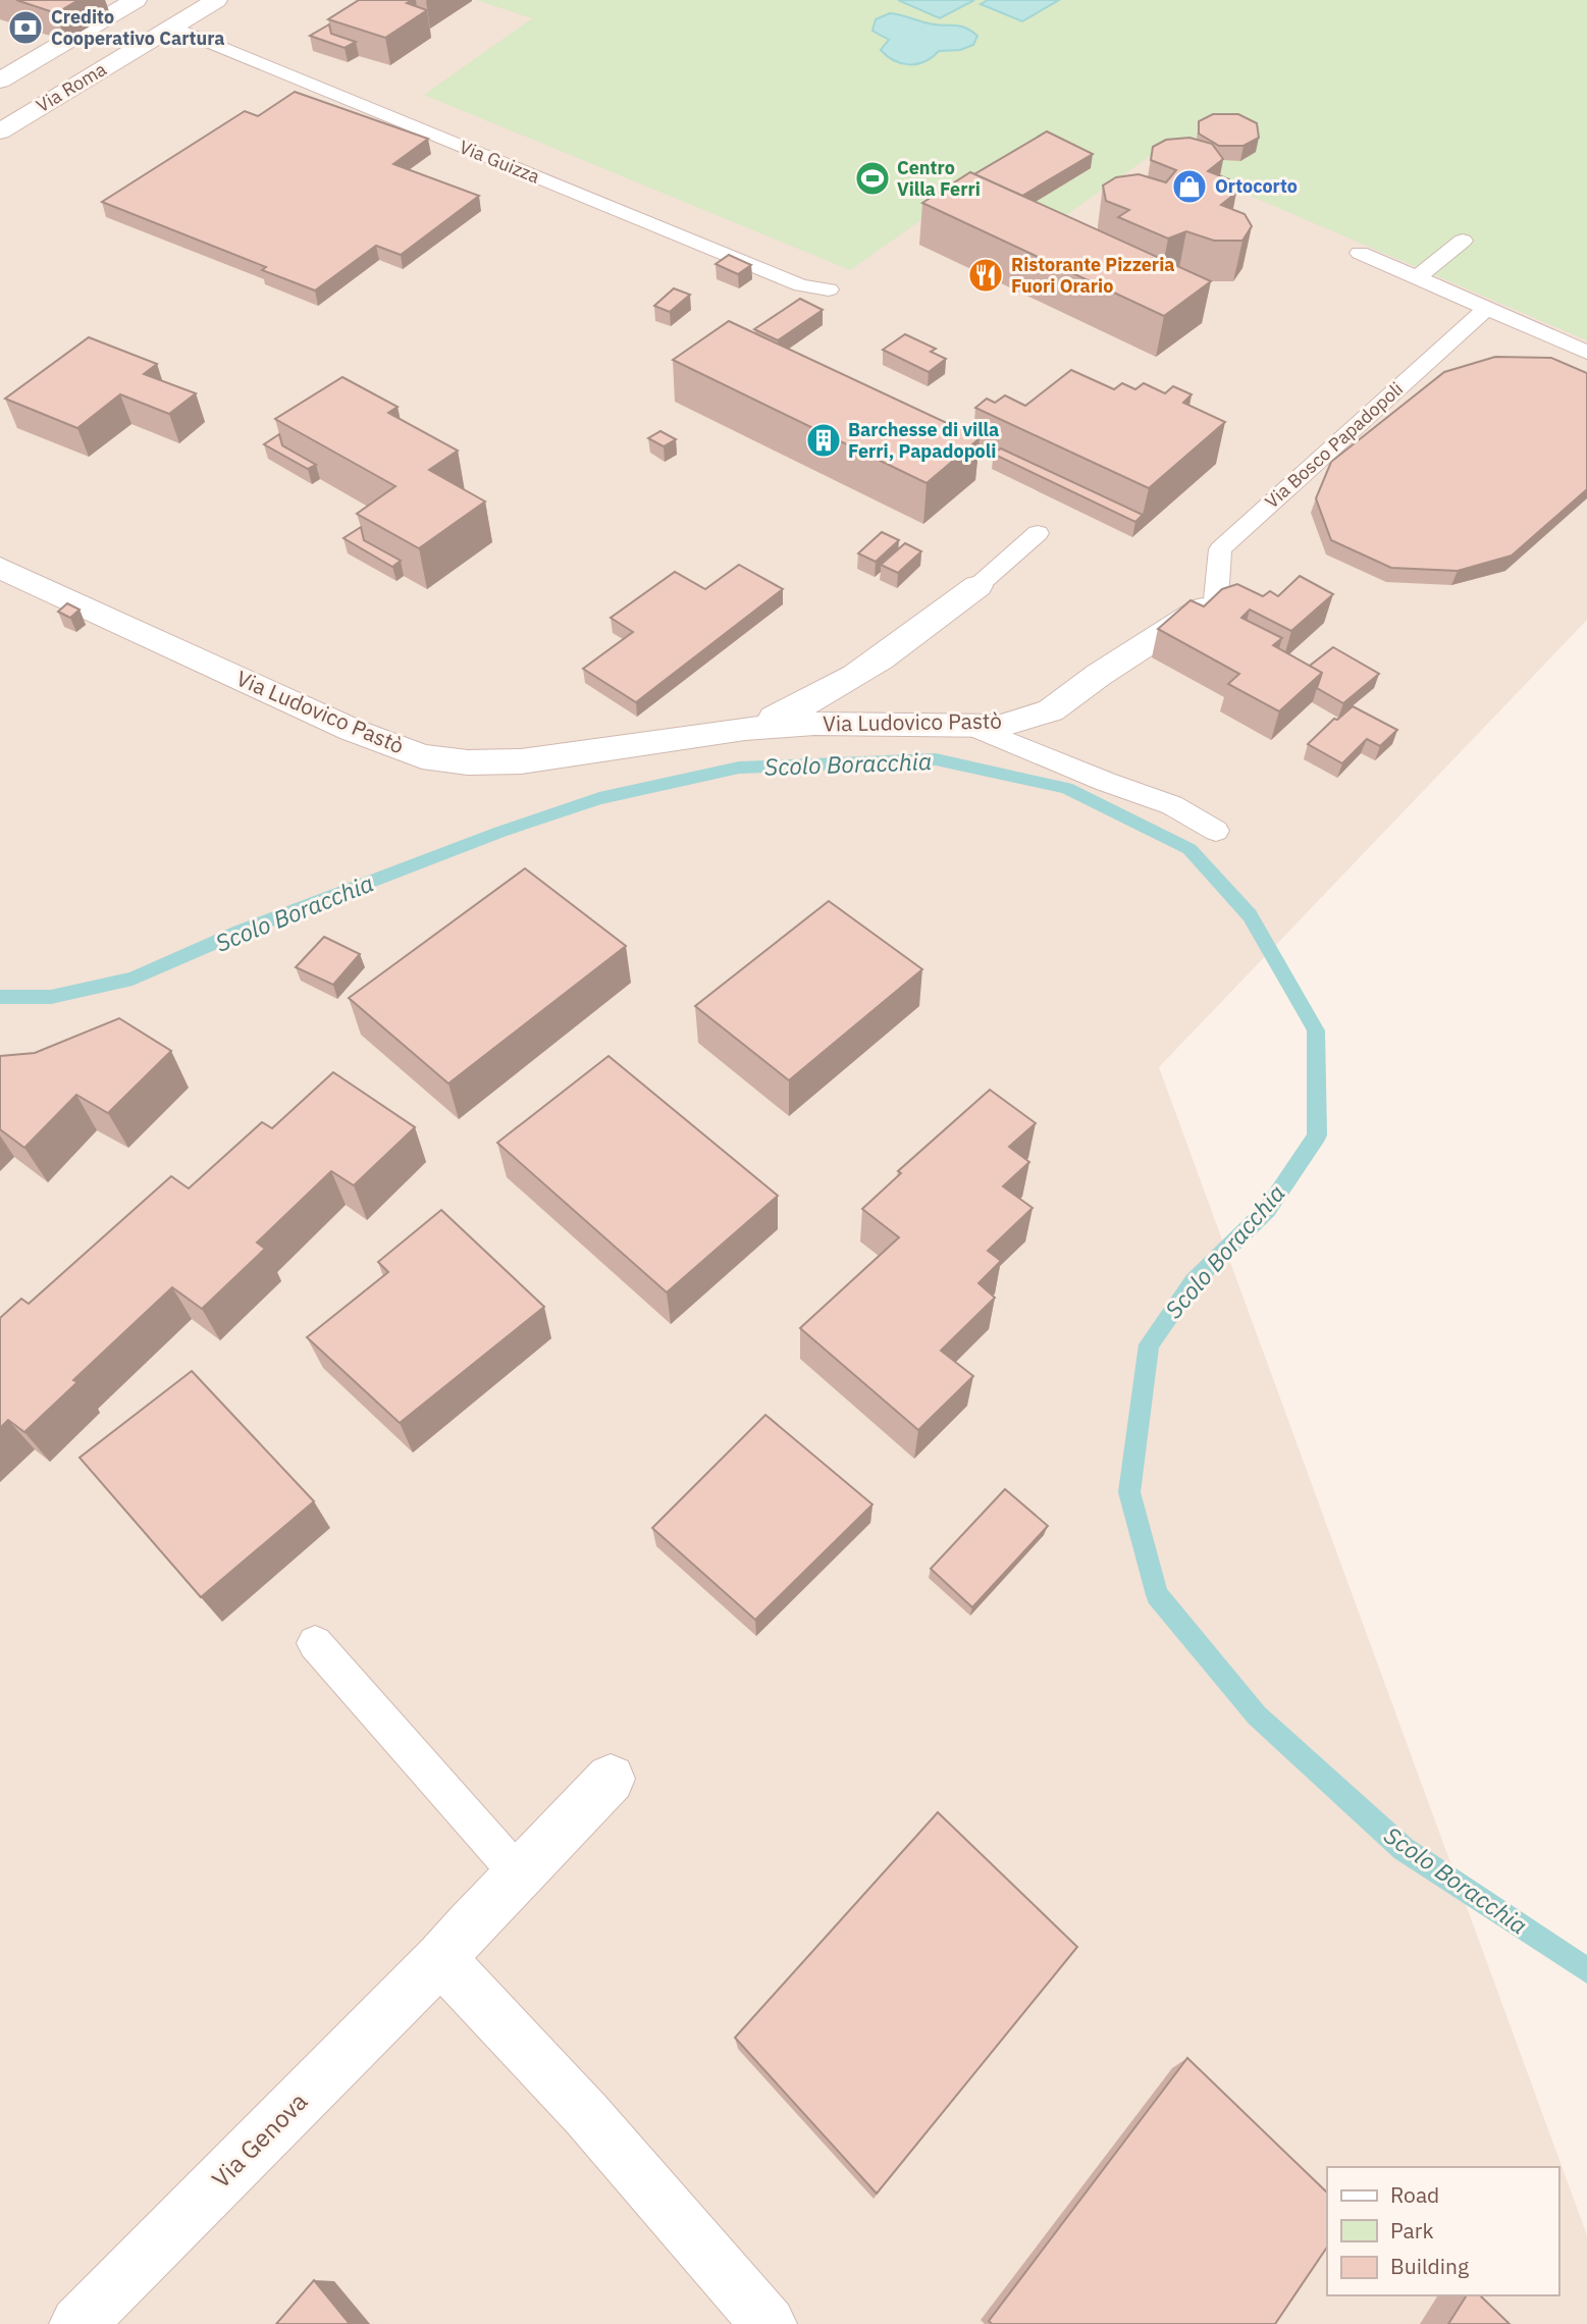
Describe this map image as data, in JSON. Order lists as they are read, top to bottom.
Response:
{
  "streets": {
    "street": ["Via Roma", "Via Ludovico Pastò", "Via Genova"],
    "lane": ["Via Guizza", "Via Bosco Papadopoli"]
  },
  "crossings": [
    ["Via Roma", "Via Guizza"],
    ["Via Bosco Papadopoli", "Via Ludovico Pastò"]
  ],
  "water": ["Scolo Boracchia"],
  "places": {
    "bank": ["Credito Cooperativo Cartura"],
    "sports": ["Centro Villa Ferri"],
    "shop": ["Ortocorto"],
    "restaurant": ["Ristorante Pizzeria Fuori Orario"],
    "building": ["Barchesse di villa Ferri, Papadopoli"]
  },
  "legend": ["Road", "Park", "Building"]
}
